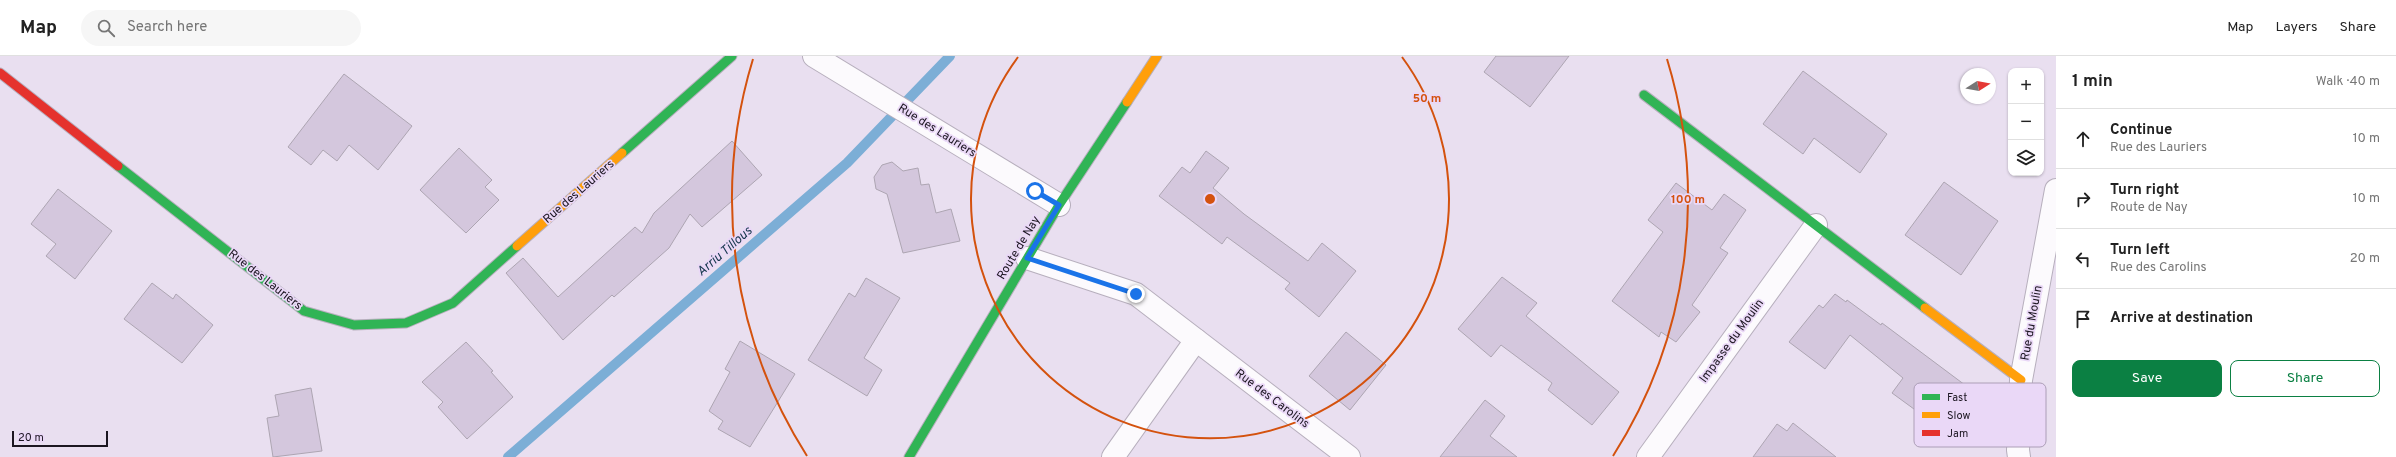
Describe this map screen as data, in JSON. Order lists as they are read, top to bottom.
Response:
{
  "streets": {
    "street": [
      "Rue des Lauriers",
      "Route de Nay",
      "Rue du Moulin",
      "Impasse du Moulin",
      "Rue des Carolins"
    ]
  },
  "crossings": [
    ["Rue des Lauriers", "Route de Nay"],
    ["Route de Nay", "Rue des Carolins"]
  ],
  "water": ["Arriu Tillous"],
  "legend": ["Fast", "Slow", "Jam"],
  "scale_bar": "20 m",
  "north": "right",
  "page": {
    "header": "Map",
    "search": "Search here",
    "nav": ["Map", "Layers", "Share"],
    "heading": ["1 min", "Walk · 40 m"],
    "map_buttons": ["+", "−"],
    "list": [
      ["Continue", "Rue des Lauriers", "10 m"],
      ["Turn right", "Route de Nay", "10 m"],
      ["Turn left", "Rue des Carolins", "20 m"],
      "Arrive at destination"
    ],
    "buttons": ["Save", "Share"],
    "scale": "20 m"
  },
  "rings": ["50 m", "100 m"]
}
